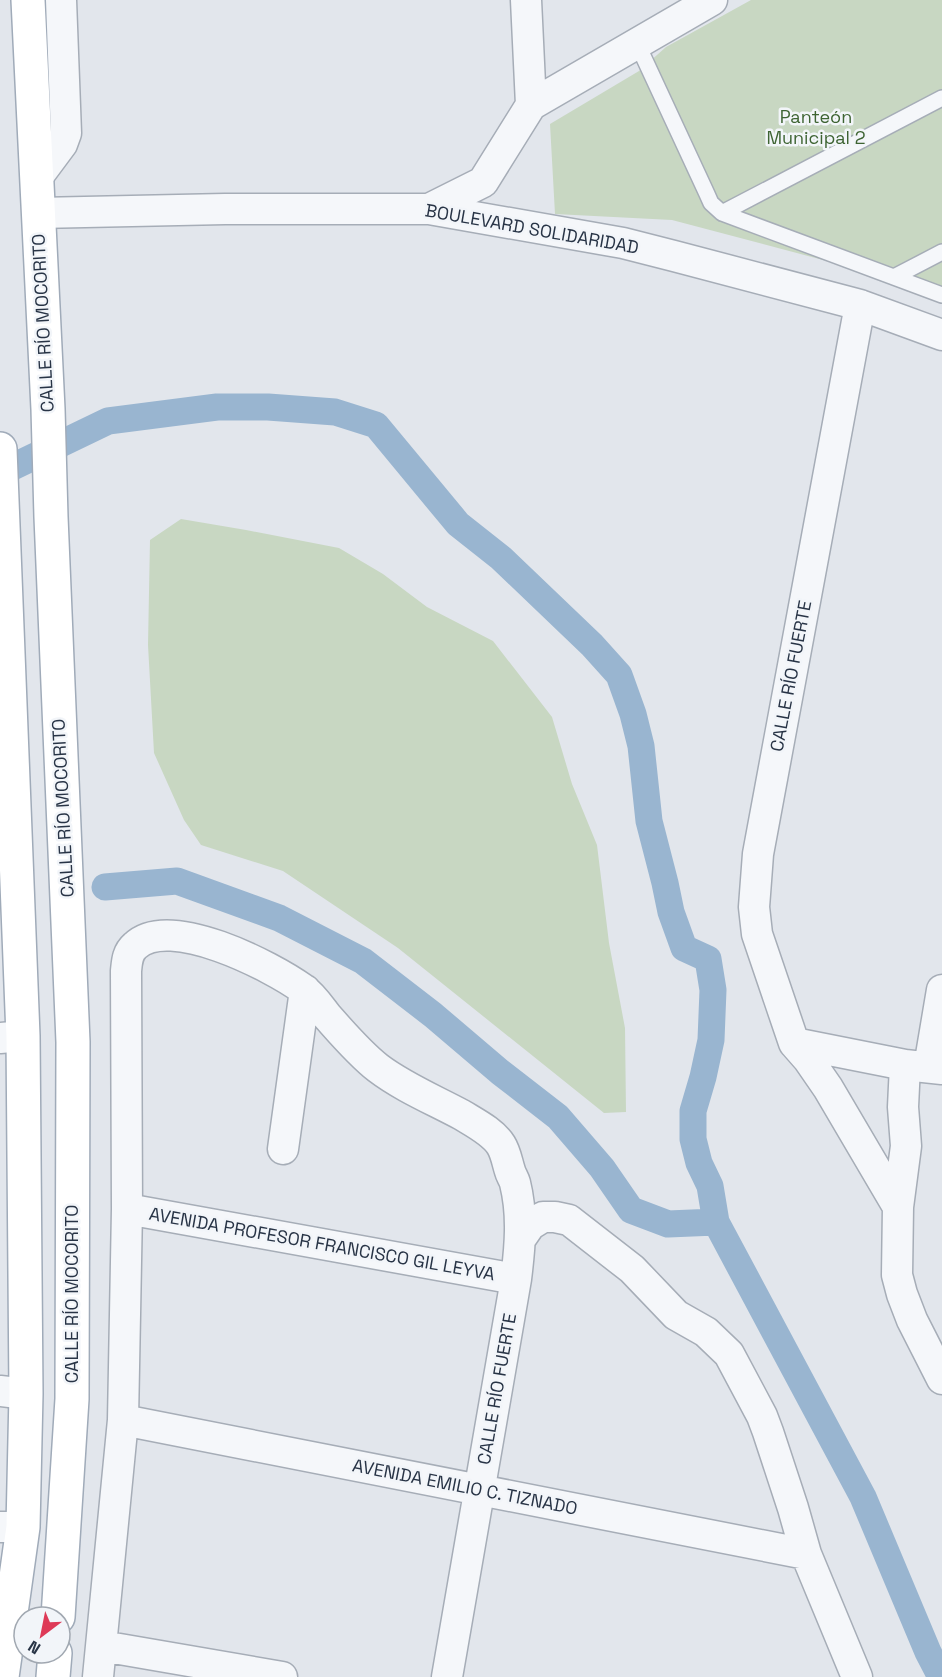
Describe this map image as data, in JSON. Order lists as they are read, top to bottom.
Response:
{
  "streets": {
    "main road": ["CALLE RÍO MOCORITO"],
    "street": [
      "BOULEVARD SOLIDARIDAD",
      "CALLE RÍO FUERTE",
      "AVENIDA PROFESOR FRANCISCO GIL LEYVA",
      "AVENIDA EMILIO C. TIZNADO"
    ]
  },
  "crossings": [
    ["BOULEVARD SOLIDARIDAD", "CALLE RÍO MOCORITO"],
    ["BOULEVARD SOLIDARIDAD", "CALLE RÍO FUERTE"],
    ["CALLE RÍO FUERTE", "AVENIDA PROFESOR FRANCISCO GIL LEYVA"],
    ["CALLE RÍO FUERTE", "AVENIDA EMILIO C. TIZNADO"]
  ],
  "parks": ["Panteón Municipal 2"],
  "north": "bottom left"
}
